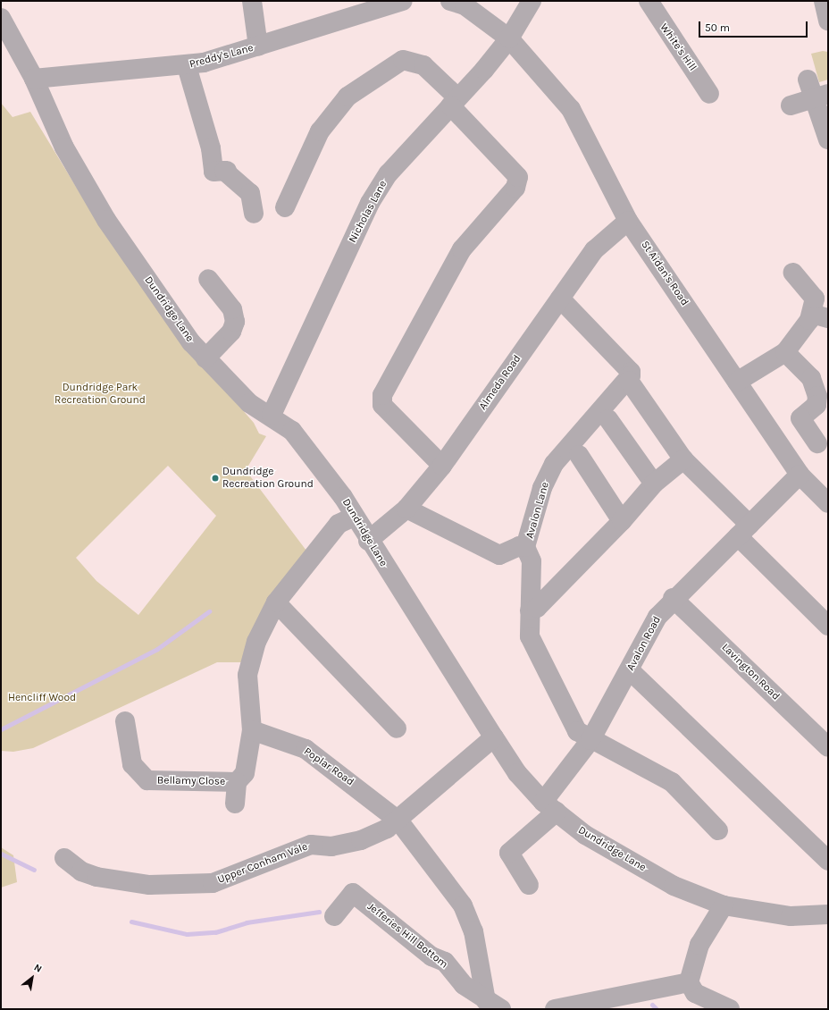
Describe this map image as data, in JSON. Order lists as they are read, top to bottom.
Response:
{
  "streets": {
    "street": [
      "White's Hill",
      "Preddy's Lane",
      "Nicholas Lane",
      "St Aidan's Road",
      "Dundridge Lane",
      "Almeda Road",
      "Avalon Lane",
      "Avalon Road",
      "Lavington Road",
      "Poplar Road",
      "Bellamy Close",
      "Upper Conham Vale",
      "Jefferies Hill Bottom"
    ]
  },
  "crossings": [
    ["Preddy's Lane", "Dundridge Lane"],
    ["Nicholas Lane", "St Aidan's Road"],
    ["Nicholas Lane", "Dundridge Lane"],
    ["St Aidan's Road", "Almeda Road"],
    ["St Aidan's Road", "Avalon Road"],
    ["Dundridge Lane", "Almeda Road"],
    ["Dundridge Lane", "Avalon Road"],
    ["Dundridge Lane", "Upper Conham Vale"],
    ["Avalon Lane", "Avalon Road"],
    ["Avalon Road", "Lavington Road"],
    ["Poplar Road", "Bellamy Close"],
    ["Poplar Road", "Upper Conham Vale"],
    ["Poplar Road", "Jefferies Hill Bottom"]
  ],
  "parks": ["Dundridge Park Recreation Ground", "Hencliff Wood"],
  "places": ["Dundridge Recreation Ground"],
  "scale_bar": "50 m",
  "north": "top right"
}
